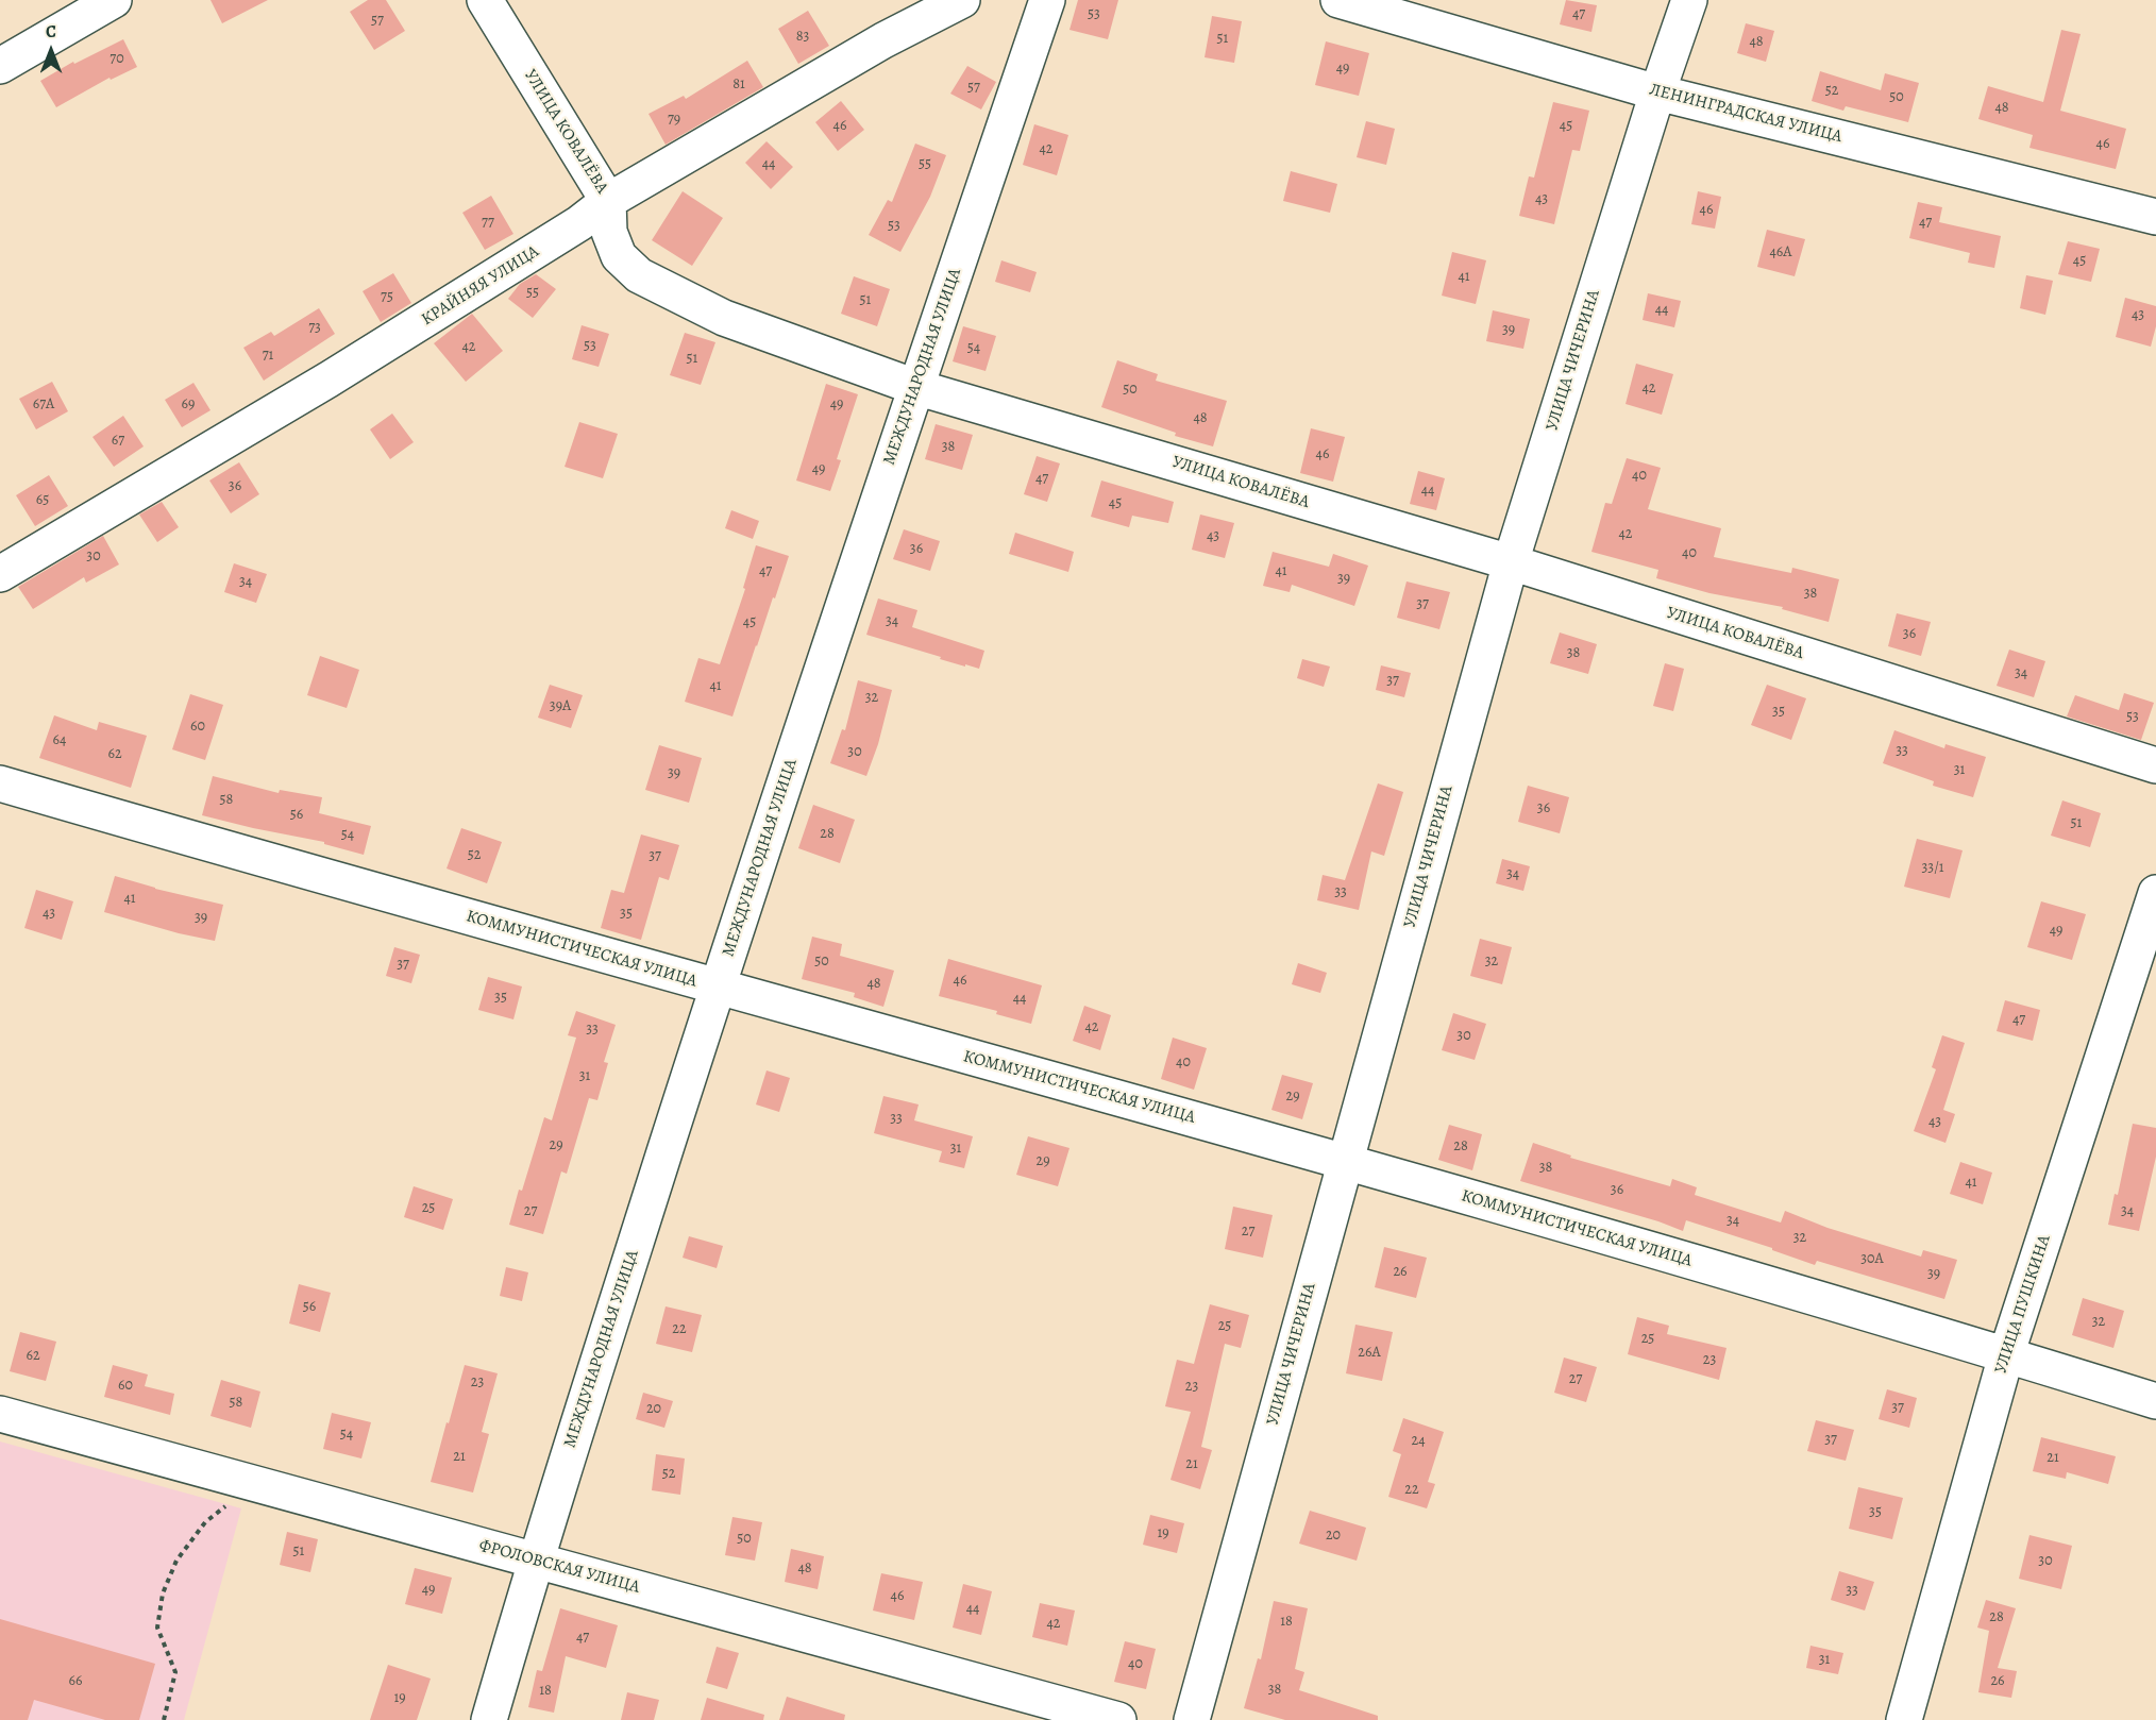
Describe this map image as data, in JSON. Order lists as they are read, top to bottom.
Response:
{
  "streets": {
    "street": [
      "ЛЕНИНГРАДСКАЯ УЛИЦА",
      "УЛИЦА КОВАЛЁВА",
      "КРАЙНЯЯ УЛИЦА",
      "УЛИЦА ЧИЧЕРИНА",
      "МЕЖДУНАРОДНАЯ УЛИЦА",
      "КОММУНИСТИЧЕСКАЯ УЛИЦА",
      "УЛИЦА ПУШКИНА",
      "ФРОЛОВСКАЯ УЛИЦА"
    ]
  },
  "crossings": [
    ["ЛЕНИНГРАДСКАЯ УЛИЦА", "УЛИЦА ЧИЧЕРИНА"],
    ["УЛИЦА КОВАЛЁВА", "КРАЙНЯЯ УЛИЦА"],
    ["УЛИЦА КОВАЛЁВА", "УЛИЦА ЧИЧЕРИНА"],
    ["УЛИЦА КОВАЛЁВА", "МЕЖДУНАРОДНАЯ УЛИЦА"],
    ["УЛИЦА ЧИЧЕРИНА", "КОММУНИСТИЧЕСКАЯ УЛИЦА"],
    ["МЕЖДУНАРОДНАЯ УЛИЦА", "КОММУНИСТИЧЕСКАЯ УЛИЦА"],
    ["МЕЖДУНАРОДНАЯ УЛИЦА", "ФРОЛОВСКАЯ УЛИЦА"],
    ["КОММУНИСТИЧЕСКАЯ УЛИЦА", "УЛИЦА ПУШКИНА"]
  ],
  "house_numbers": [
    "53",
    "47",
    "57",
    "83",
    "51",
    "48",
    "70",
    "49",
    "81",
    "57",
    "52",
    "50",
    "48",
    "79",
    "46",
    "45",
    "46",
    "42",
    "44",
    "55",
    "43",
    "46",
    "77",
    "47",
    "53",
    "46А",
    "45",
    "41",
    "55",
    "75",
    "51",
    "44",
    "43",
    "73",
    "39",
    "53",
    "42",
    "54",
    "71",
    "51",
    "42",
    "50",
    "67А",
    "69",
    "49",
    "48",
    "67",
    "38",
    "46",
    "49",
    "40",
    "47",
    "36",
    "44",
    "65",
    "45",
    "42",
    "43",
    "36",
    "40",
    "30",
    "47",
    "41",
    "39",
    "34",
    "38",
    "37",
    "34",
    "45",
    "36",
    "38",
    "34",
    "37",
    "41",
    "32",
    "39А",
    "35",
    "53",
    "60",
    "64",
    "33",
    "30",
    "62",
    "31",
    "39",
    "58",
    "36",
    "56",
    "51",
    "28",
    "54",
    "52",
    "37",
    "33/1",
    "34",
    "33",
    "41",
    "43",
    "35",
    "39",
    "49",
    "50",
    "32",
    "37",
    "46",
    "48",
    "35",
    "44",
    "47",
    "42",
    "33",
    "30",
    "40",
    "31",
    "29",
    "33",
    "43",
    "29",
    "28",
    "31",
    "29",
    "38",
    "41",
    "36",
    "25",
    "27",
    "34",
    "34",
    "27",
    "32",
    "30А",
    "26",
    "39",
    "56",
    "32",
    "25",
    "22",
    "25",
    "26А",
    "62",
    "23",
    "27",
    "23",
    "60",
    "23",
    "58",
    "37",
    "20",
    "54",
    "37",
    "24",
    "21",
    "21",
    "21",
    "52",
    "22",
    "35",
    "19",
    "20",
    "50",
    "51",
    "30",
    "48",
    "49",
    "33",
    "46",
    "44",
    "28",
    "18",
    "42",
    "47",
    "31",
    "40",
    "66",
    "26",
    "38",
    "18",
    "19"
  ],
  "north": "top"
}
